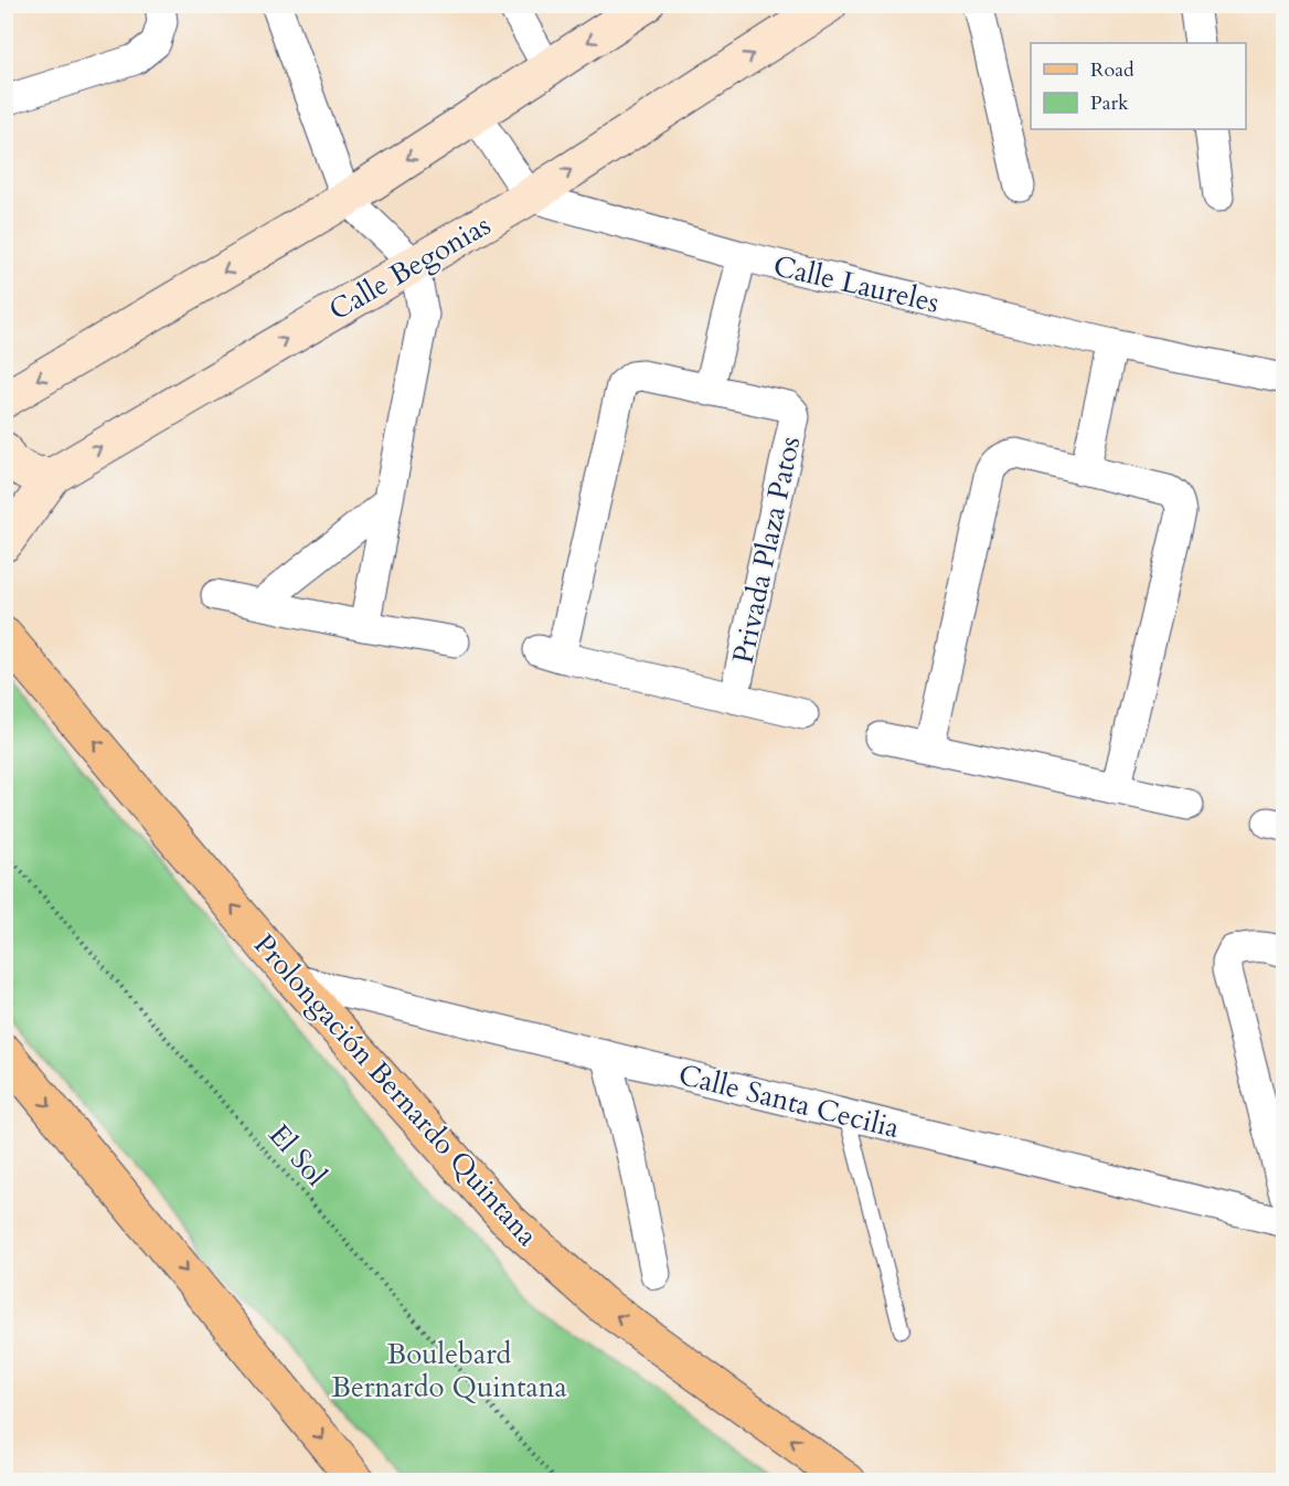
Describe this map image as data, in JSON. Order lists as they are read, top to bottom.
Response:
{
  "streets": {
    "main road": ["Prolongación Bernardo Quintana"],
    "street": [
      "Calle Begonias",
      "Calle Laureles",
      "Privada Plaza Patos",
      "Calle Santa Cecilia"
    ],
    "path": ["El Sol"]
  },
  "crossings": [
    ["Calle Begonias", "Calle Laureles"],
    ["Prolongación Bernardo Quintana", "Calle Santa Cecilia"]
  ],
  "parks": ["Boulebard Bernardo Quintana"],
  "legend": ["Road", "Park"]
}
